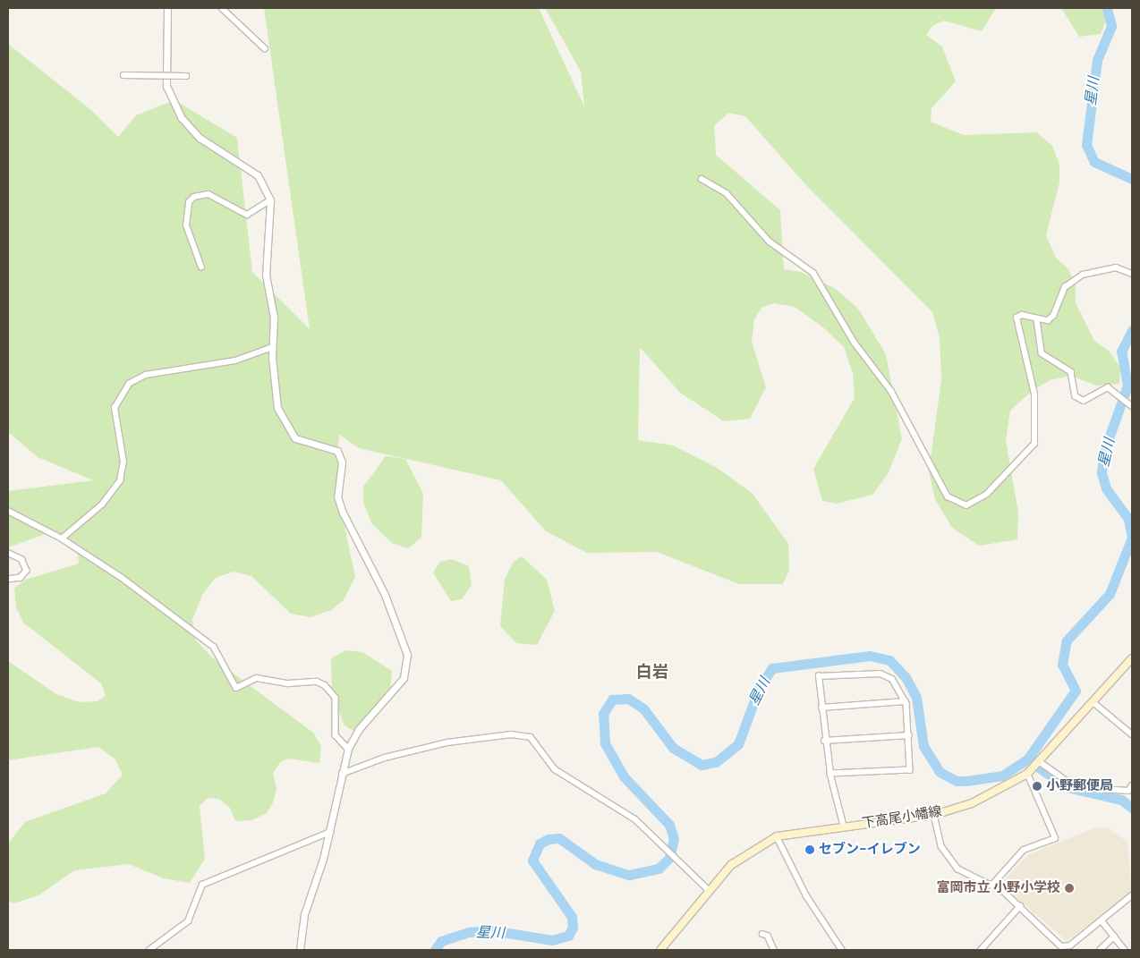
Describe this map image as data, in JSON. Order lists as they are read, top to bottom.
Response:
{
  "streets": {
    "main road": ["下高尾小幡線"]
  },
  "districts": ["白岩"],
  "water": ["星川"],
  "places": ["小野郵便局", "セブン-イレブン", "富岡市立 小野小学校"]
}
